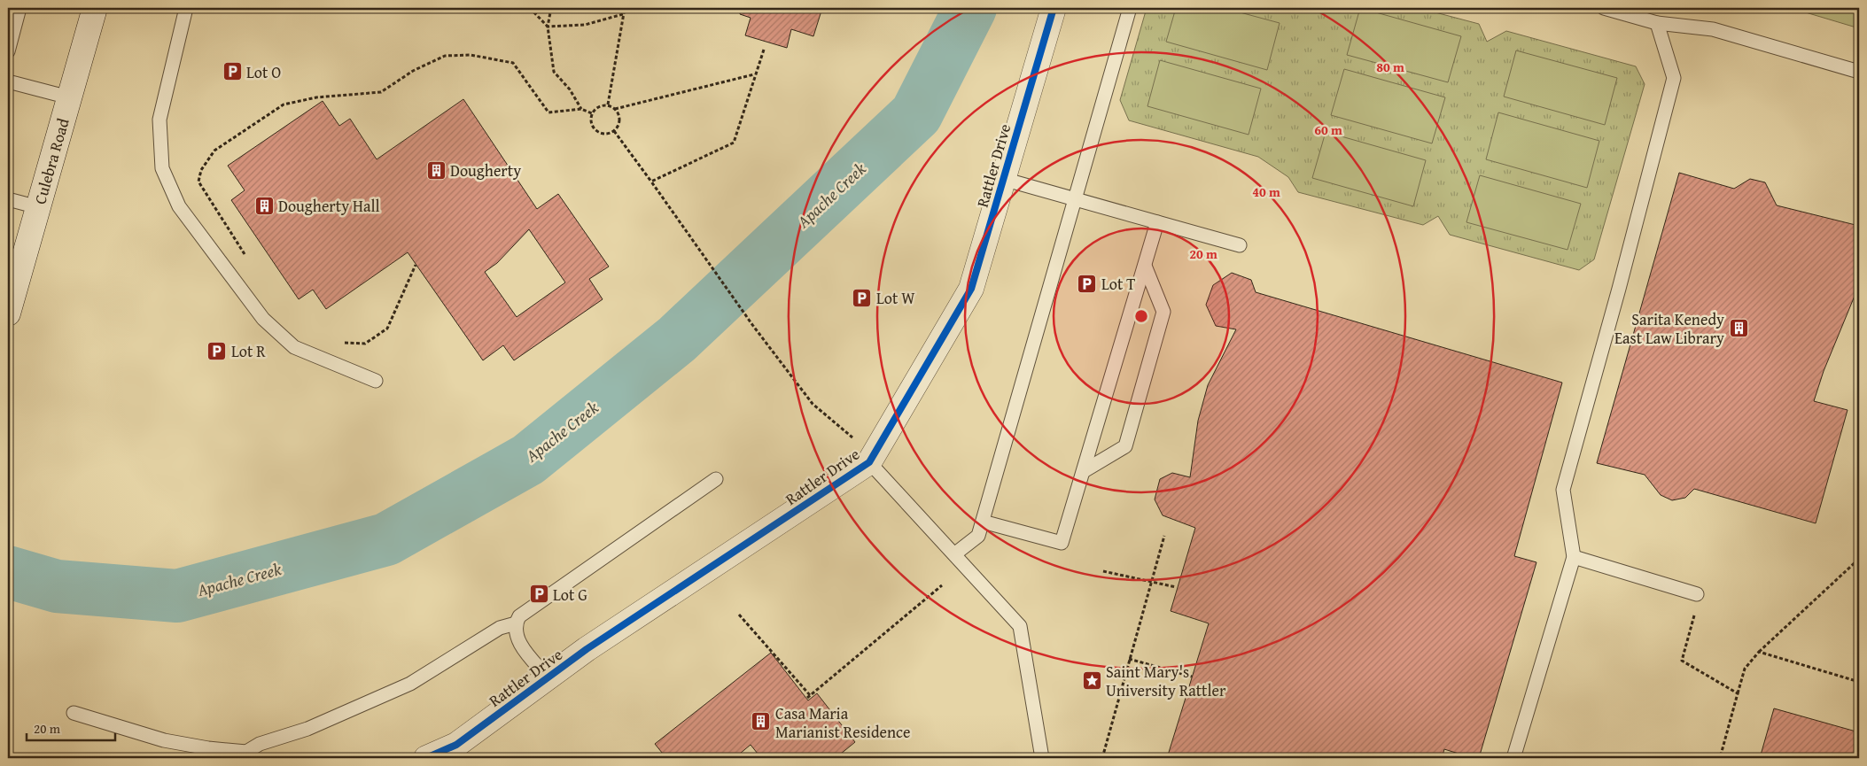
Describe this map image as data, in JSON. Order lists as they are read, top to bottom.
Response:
{
  "streets": {
    "street": ["Culebra Road", "Rattler Drive"]
  },
  "water": ["Apache Creek"],
  "places": {
    "parking": [
      "Lot O",
      "Lot T",
      "Lot W",
      "Lot R",
      "Lot G"
    ],
    "building": [
      "Dougherty",
      "Dougherty Hall",
      "Sarita Kenedy East Law Library",
      "Casa Maria Marianist Residence"
    ],
    "place": ["Saint Mary's University Rattler"]
  },
  "scale_bar": "20 m",
  "rings": [
    "80 m",
    "60 m",
    "40 m",
    "20 m"
  ]
}
